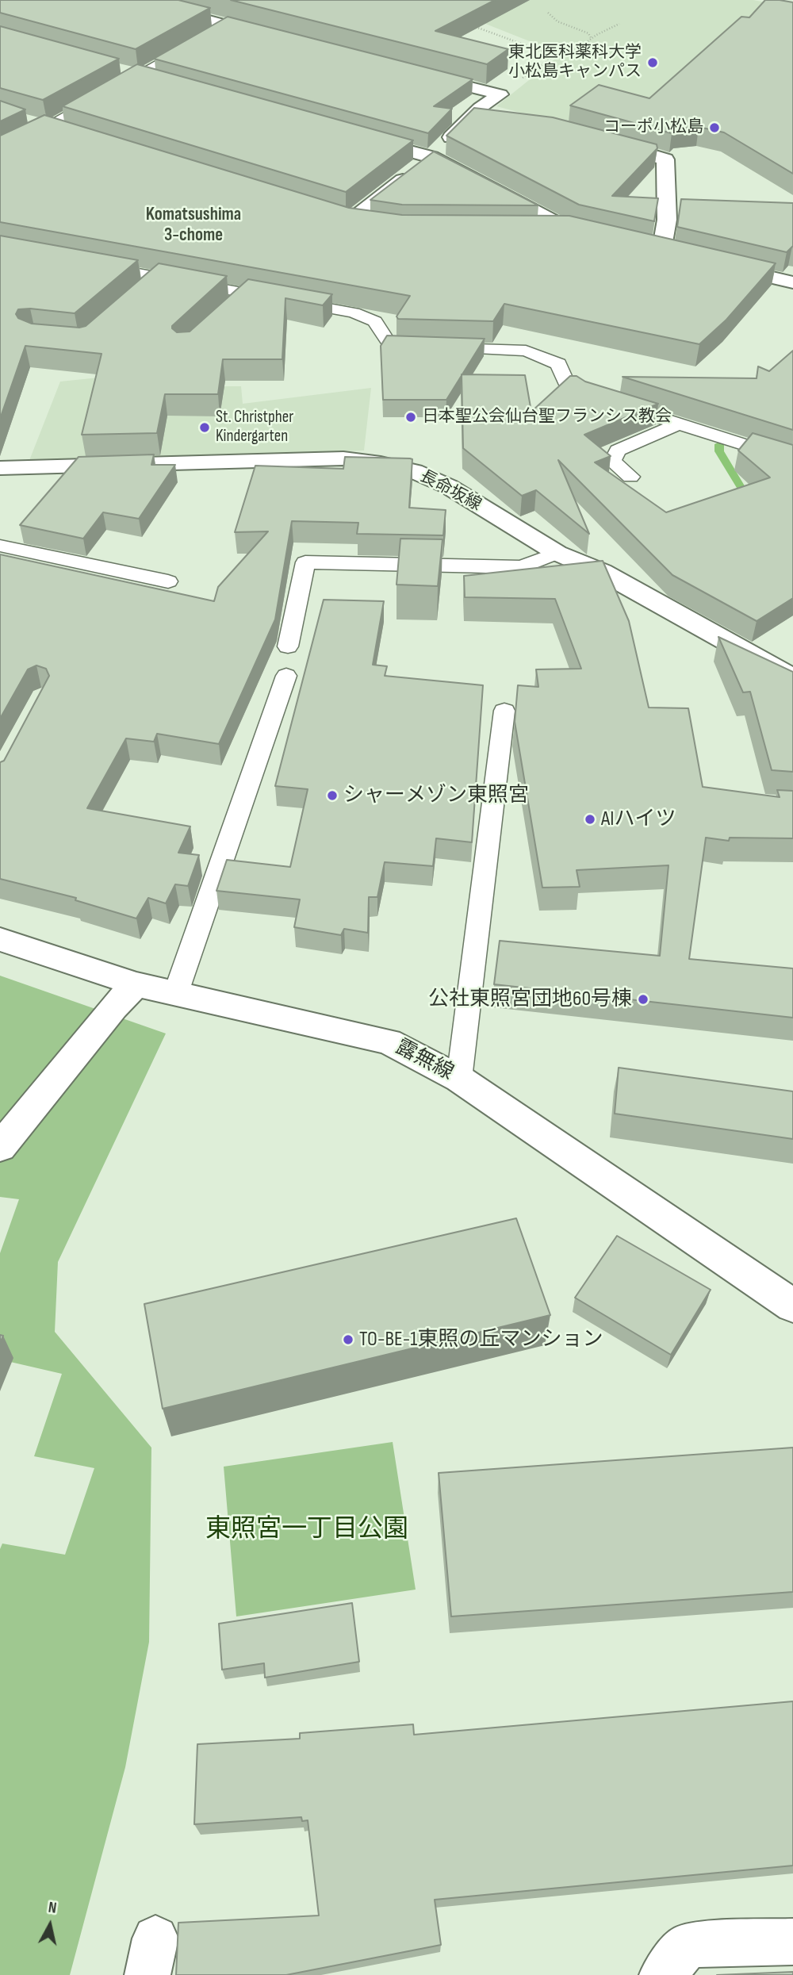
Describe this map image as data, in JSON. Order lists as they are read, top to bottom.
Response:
{
  "streets": {
    "street": ["長命坂線", "露無線"]
  },
  "districts": ["Komatsushima 3-chome"],
  "parks": ["東照宮一丁目公園"],
  "places": [
    "東北医科薬科大学 小松島キャンパス",
    "コーポ小松島",
    "日本聖公会仙台聖フランシス教会",
    "St. Christpher Kindergarten",
    "シャーメゾン東照宮",
    "AIハイツ",
    "公社東照宮団地60号棟",
    "TO-BE-1東照の丘マンション"
  ],
  "north": "top"
}
